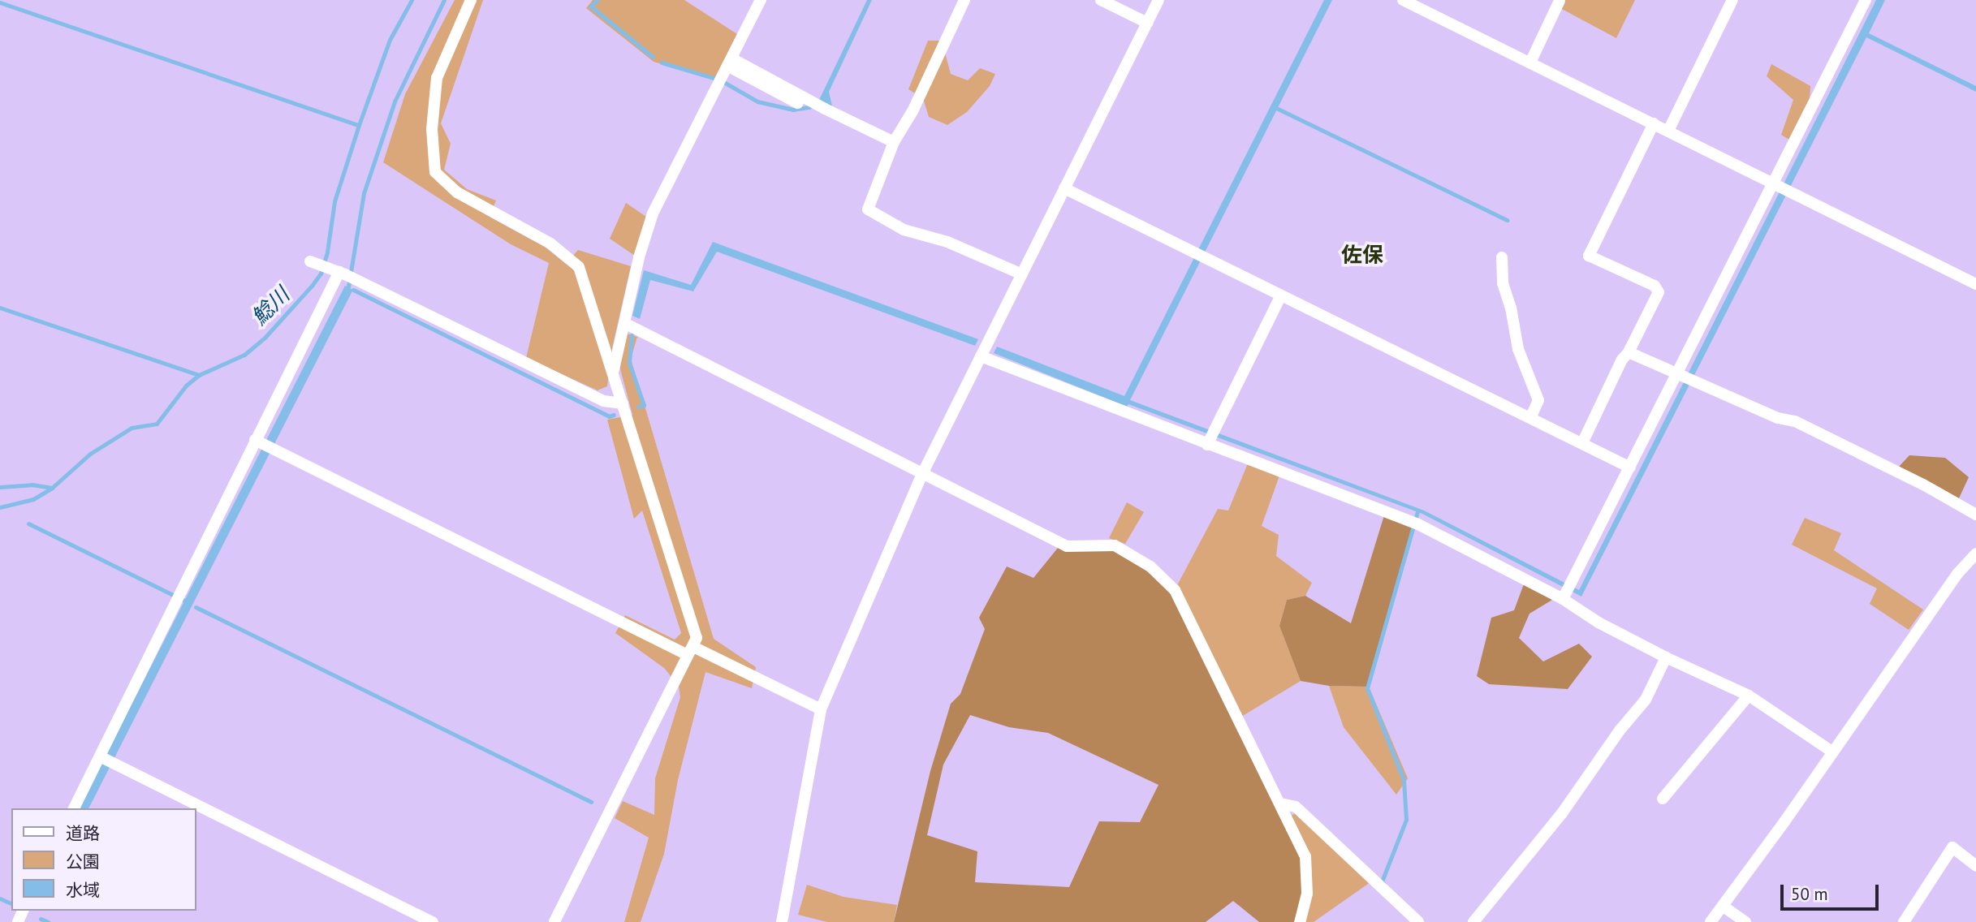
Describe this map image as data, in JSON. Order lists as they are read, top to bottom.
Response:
{
  "districts": ["佐保"],
  "water": ["鯰川"],
  "legend": ["道路", "公園", "水域"],
  "scale_bar": "50 m"
}
